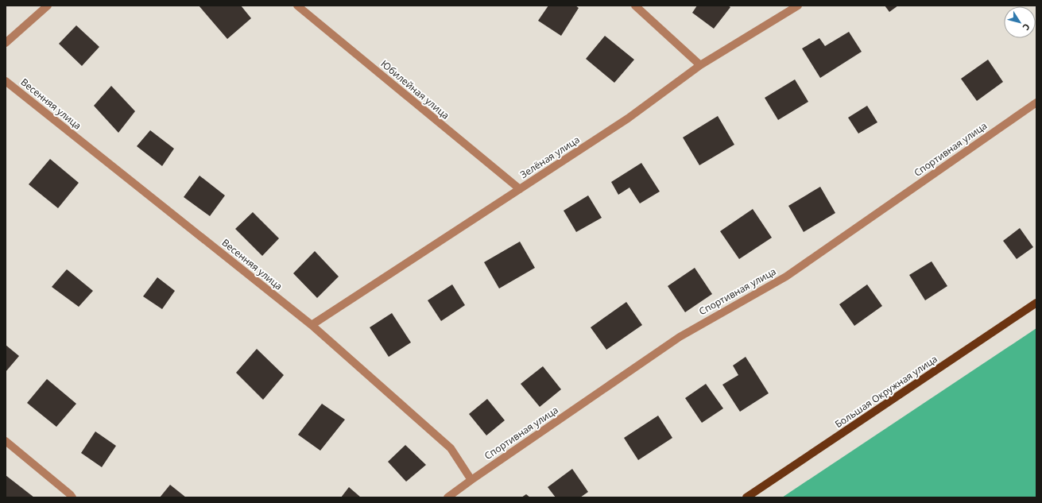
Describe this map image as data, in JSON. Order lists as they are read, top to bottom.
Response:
{
  "streets": {
    "main road": ["Большая Окружная улица"],
    "street": [
      "Юбилейная улица",
      "Весенняя улица",
      "Спортивная улица",
      "Зелёная улица"
    ]
  },
  "crossings": [
    ["Юбилейная улица", "Зелёная улица"],
    ["Весенняя улица", "Спортивная улица"],
    ["Весенняя улица", "Зелёная улица"]
  ],
  "north": "bottom right"
}
